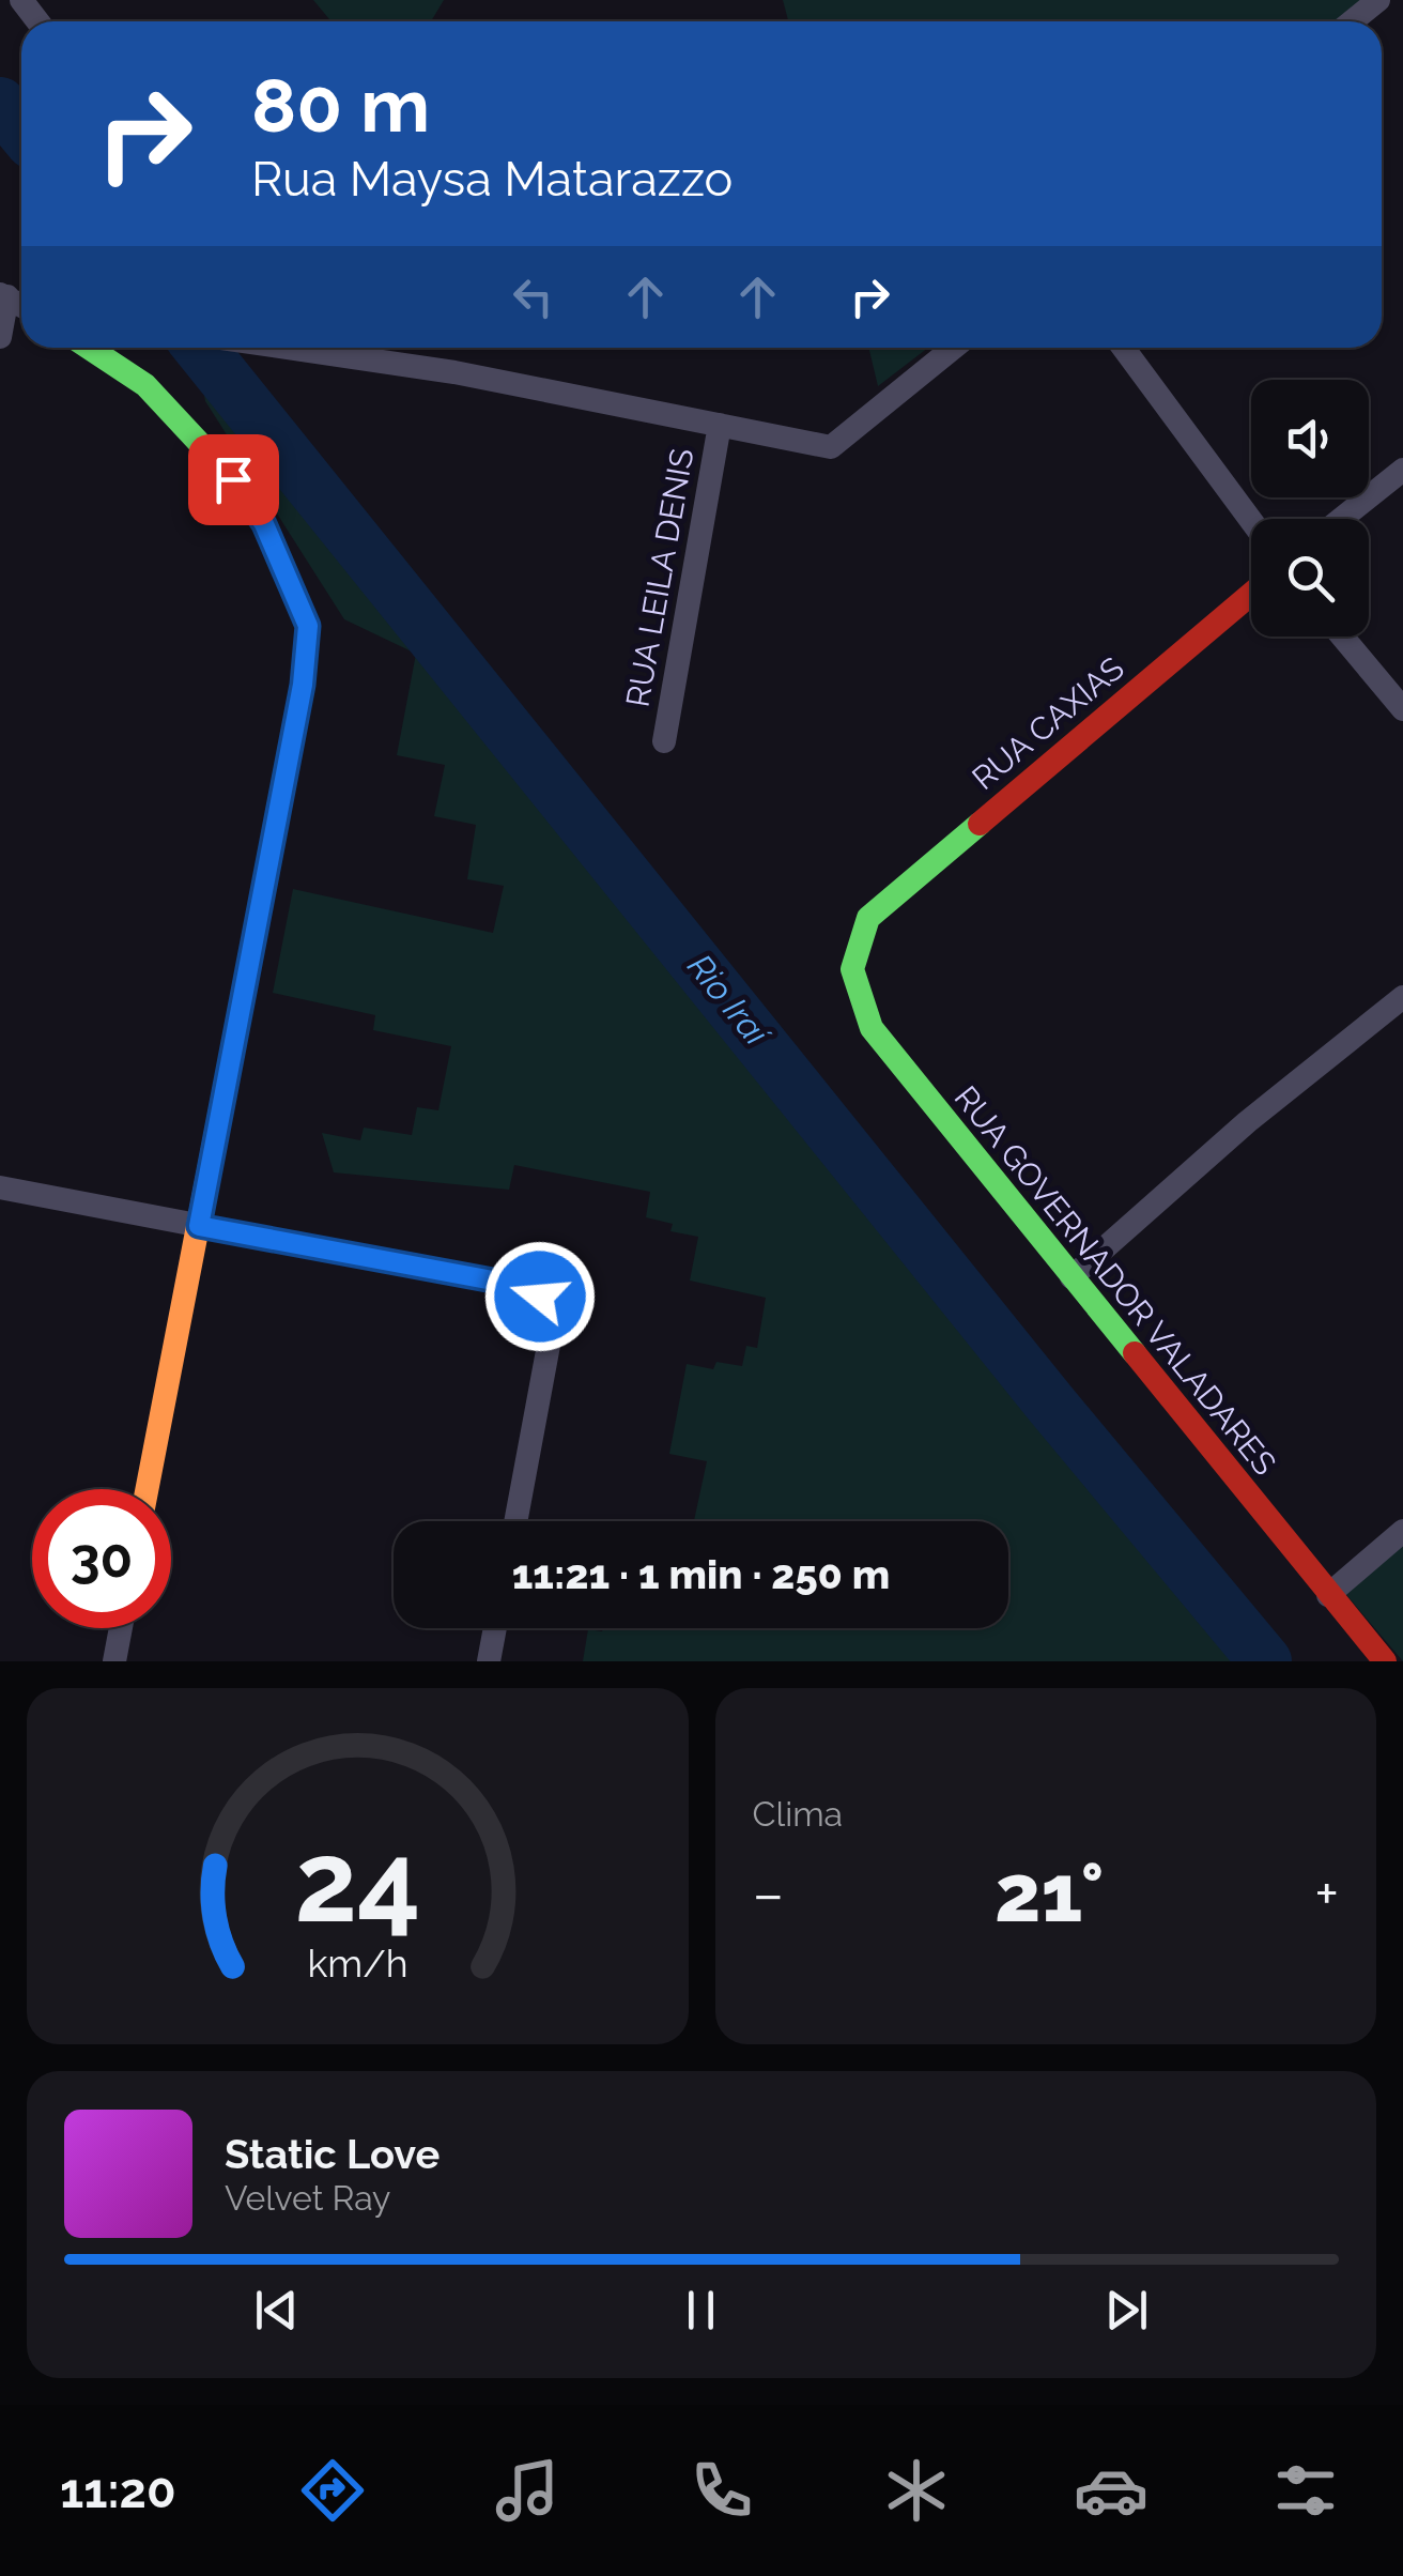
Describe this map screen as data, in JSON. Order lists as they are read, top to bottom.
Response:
{
  "streets": {
    "street": ["RUA LEILA DENIS", "RUA CAXIAS", "RUA GOVERNADOR VALADARES"]
  },
  "crossings": [
    ["RUA CAXIAS", "RUA GOVERNADOR VALADARES"]
  ],
  "water": ["Rio Iraí"],
  "page": {
    "turn": ["80 m", "Rua Maysa Matarazzo"],
    "limit": "30",
    "trip": "11:21 · 1 min · 250 m",
    "tile": "Clima",
    "heat": ["−", "21°", "+"],
    "song": ["Static Love", "Velvet Ray"],
    "tabs": "11:20",
    "gauge": ["24", "km/h"]
  }
}
